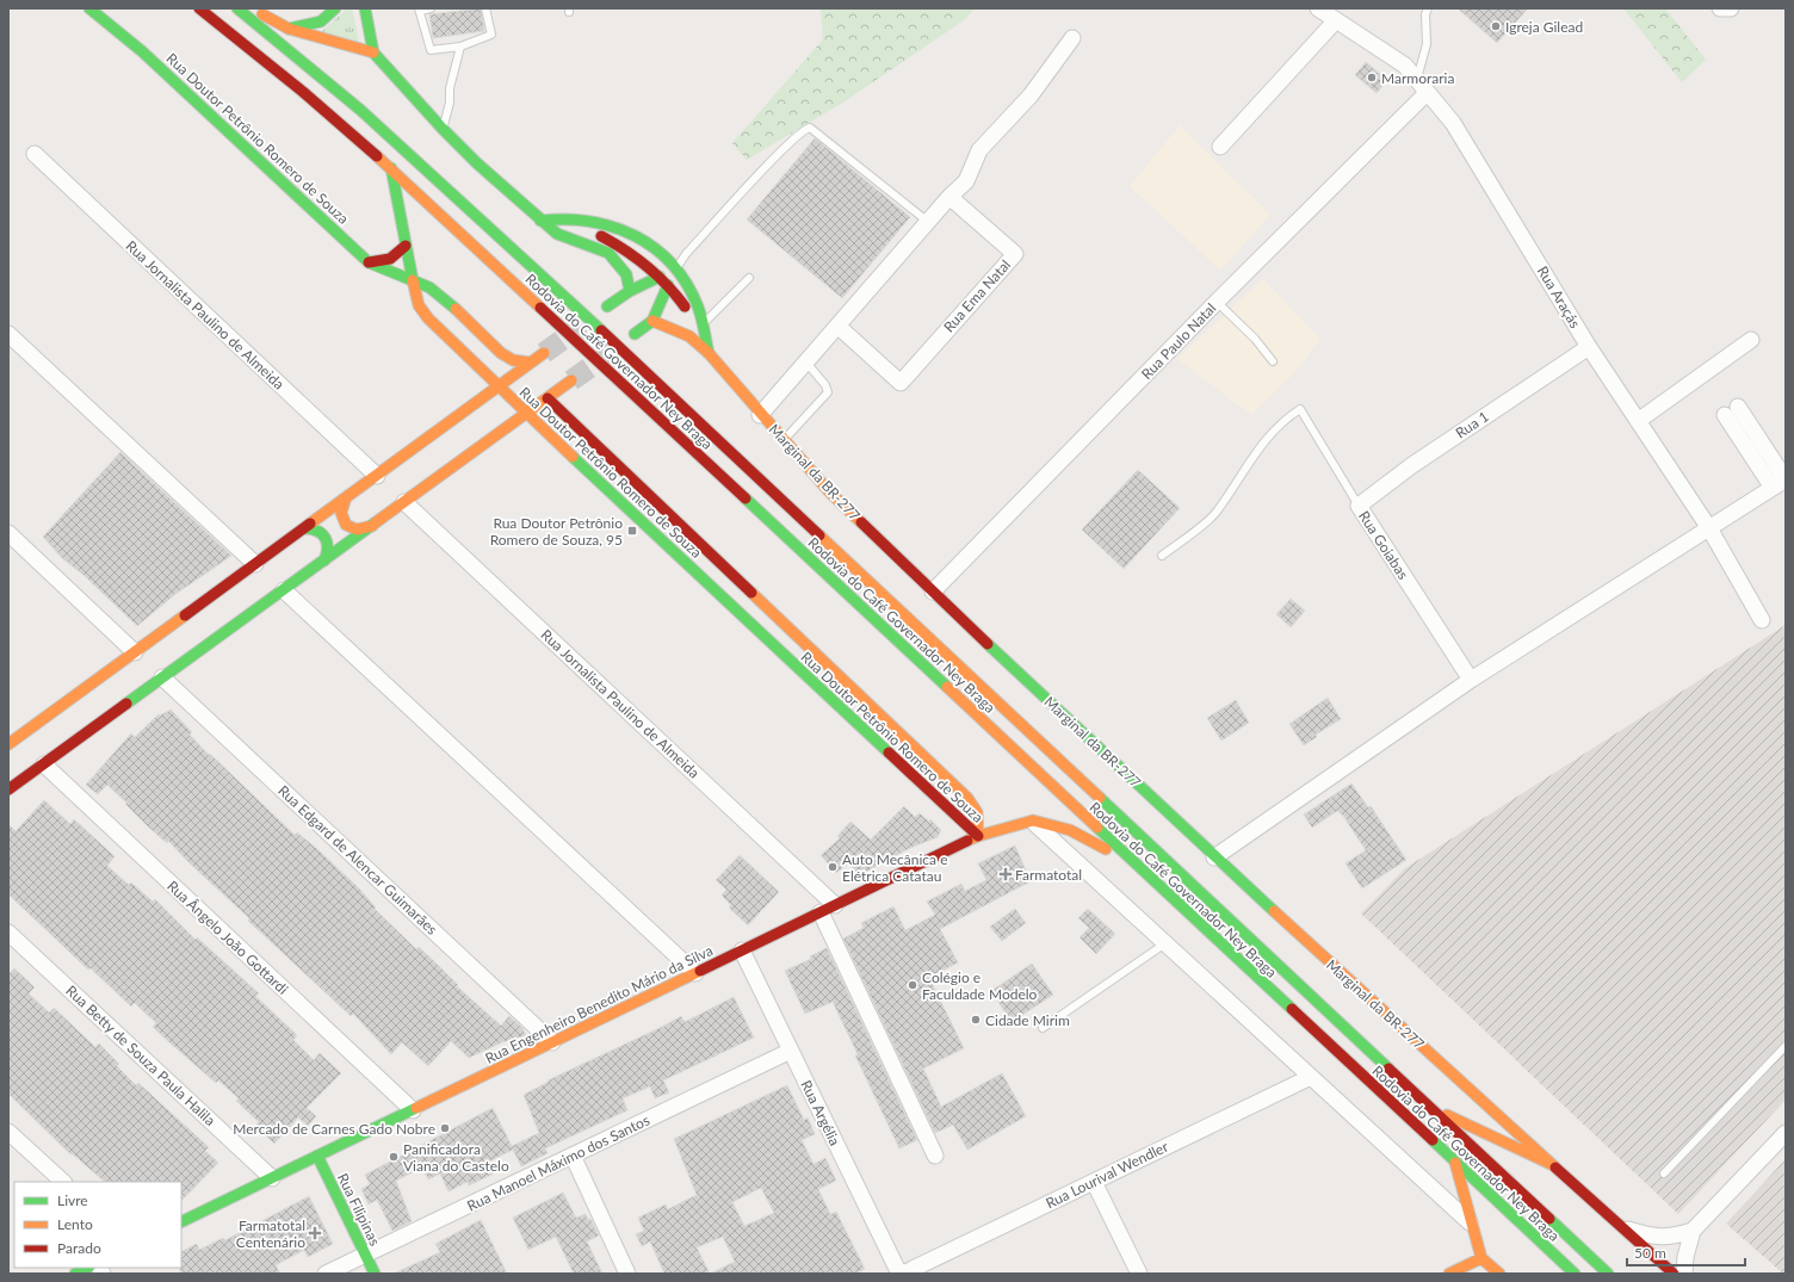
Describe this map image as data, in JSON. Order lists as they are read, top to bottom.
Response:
{
  "streets": {
    "main road": [
      "Rua Doutor Petrônio Romero de Souza",
      "Rodovia do Café Governador Ney Braga",
      "Marginal da BR-277",
      "Rua Engenheiro Benedito Mário da Silva",
      "Rua Filipinas"
    ],
    "street": [
      "Rua Ema Natal",
      "Rua Araçás",
      "Rua Jornalista Paulino de Almeida",
      "Rua Paulo Natal",
      "Rua 1",
      "Rua Goiabas",
      "Rua Edgard de Alencar Guimarães",
      "Rua Ângelo João Gottardi",
      "Rua Betty de Souza Paula Halila",
      "Rua Argélia",
      "Rua Manoel Máximo dos Santos",
      "Rua Lourival Wendler"
    ]
  },
  "crossings": [
    ["Rua Doutor Petrônio Romero de Souza", "Rua Engenheiro Benedito Mário da Silva"],
    ["Rua Araçás", "Rua Paulo Natal"],
    ["Rua Araçás", "Rua 1"],
    ["Rua Jornalista Paulino de Almeida", "Rua Engenheiro Benedito Mário da Silva"],
    ["Rua Paulo Natal", "Marginal da BR-277"],
    ["Rua 1", "Rua Goiabas"],
    ["Rua Edgard de Alencar Guimarães", "Rua Engenheiro Benedito Mário da Silva"],
    ["Rua Ângelo João Gottardi", "Rua Engenheiro Benedito Mário da Silva"],
    ["Rua Engenheiro Benedito Mário da Silva", "Rua Betty de Souza Paula Halila"],
    ["Rua Engenheiro Benedito Mário da Silva", "Rua Argélia"],
    ["Rua Engenheiro Benedito Mário da Silva", "Rua Filipinas"],
    ["Rua Argélia", "Rua Manoel Máximo dos Santos"],
    ["Rua Manoel Máximo dos Santos", "Rua Filipinas"]
  ],
  "places": {
    "other": [
      "Igreja Gilead",
      "Marmoraria",
      "Auto Mecânica e Elétrica Catatau",
      "Colégio e Faculdade Modelo",
      "Cidade Mirim",
      "Mercado de Carnes Gado Nobre",
      "Panificadora Viana do Castelo"
    ],
    "transit": ["Rua Doutor Petrônio Romero de Souza, 95"],
    "health": ["Farmatotal", "Farmatotal Centenário"]
  },
  "legend": ["Livre", "Lento", "Parado"],
  "scale_bar": "50 m"
}
